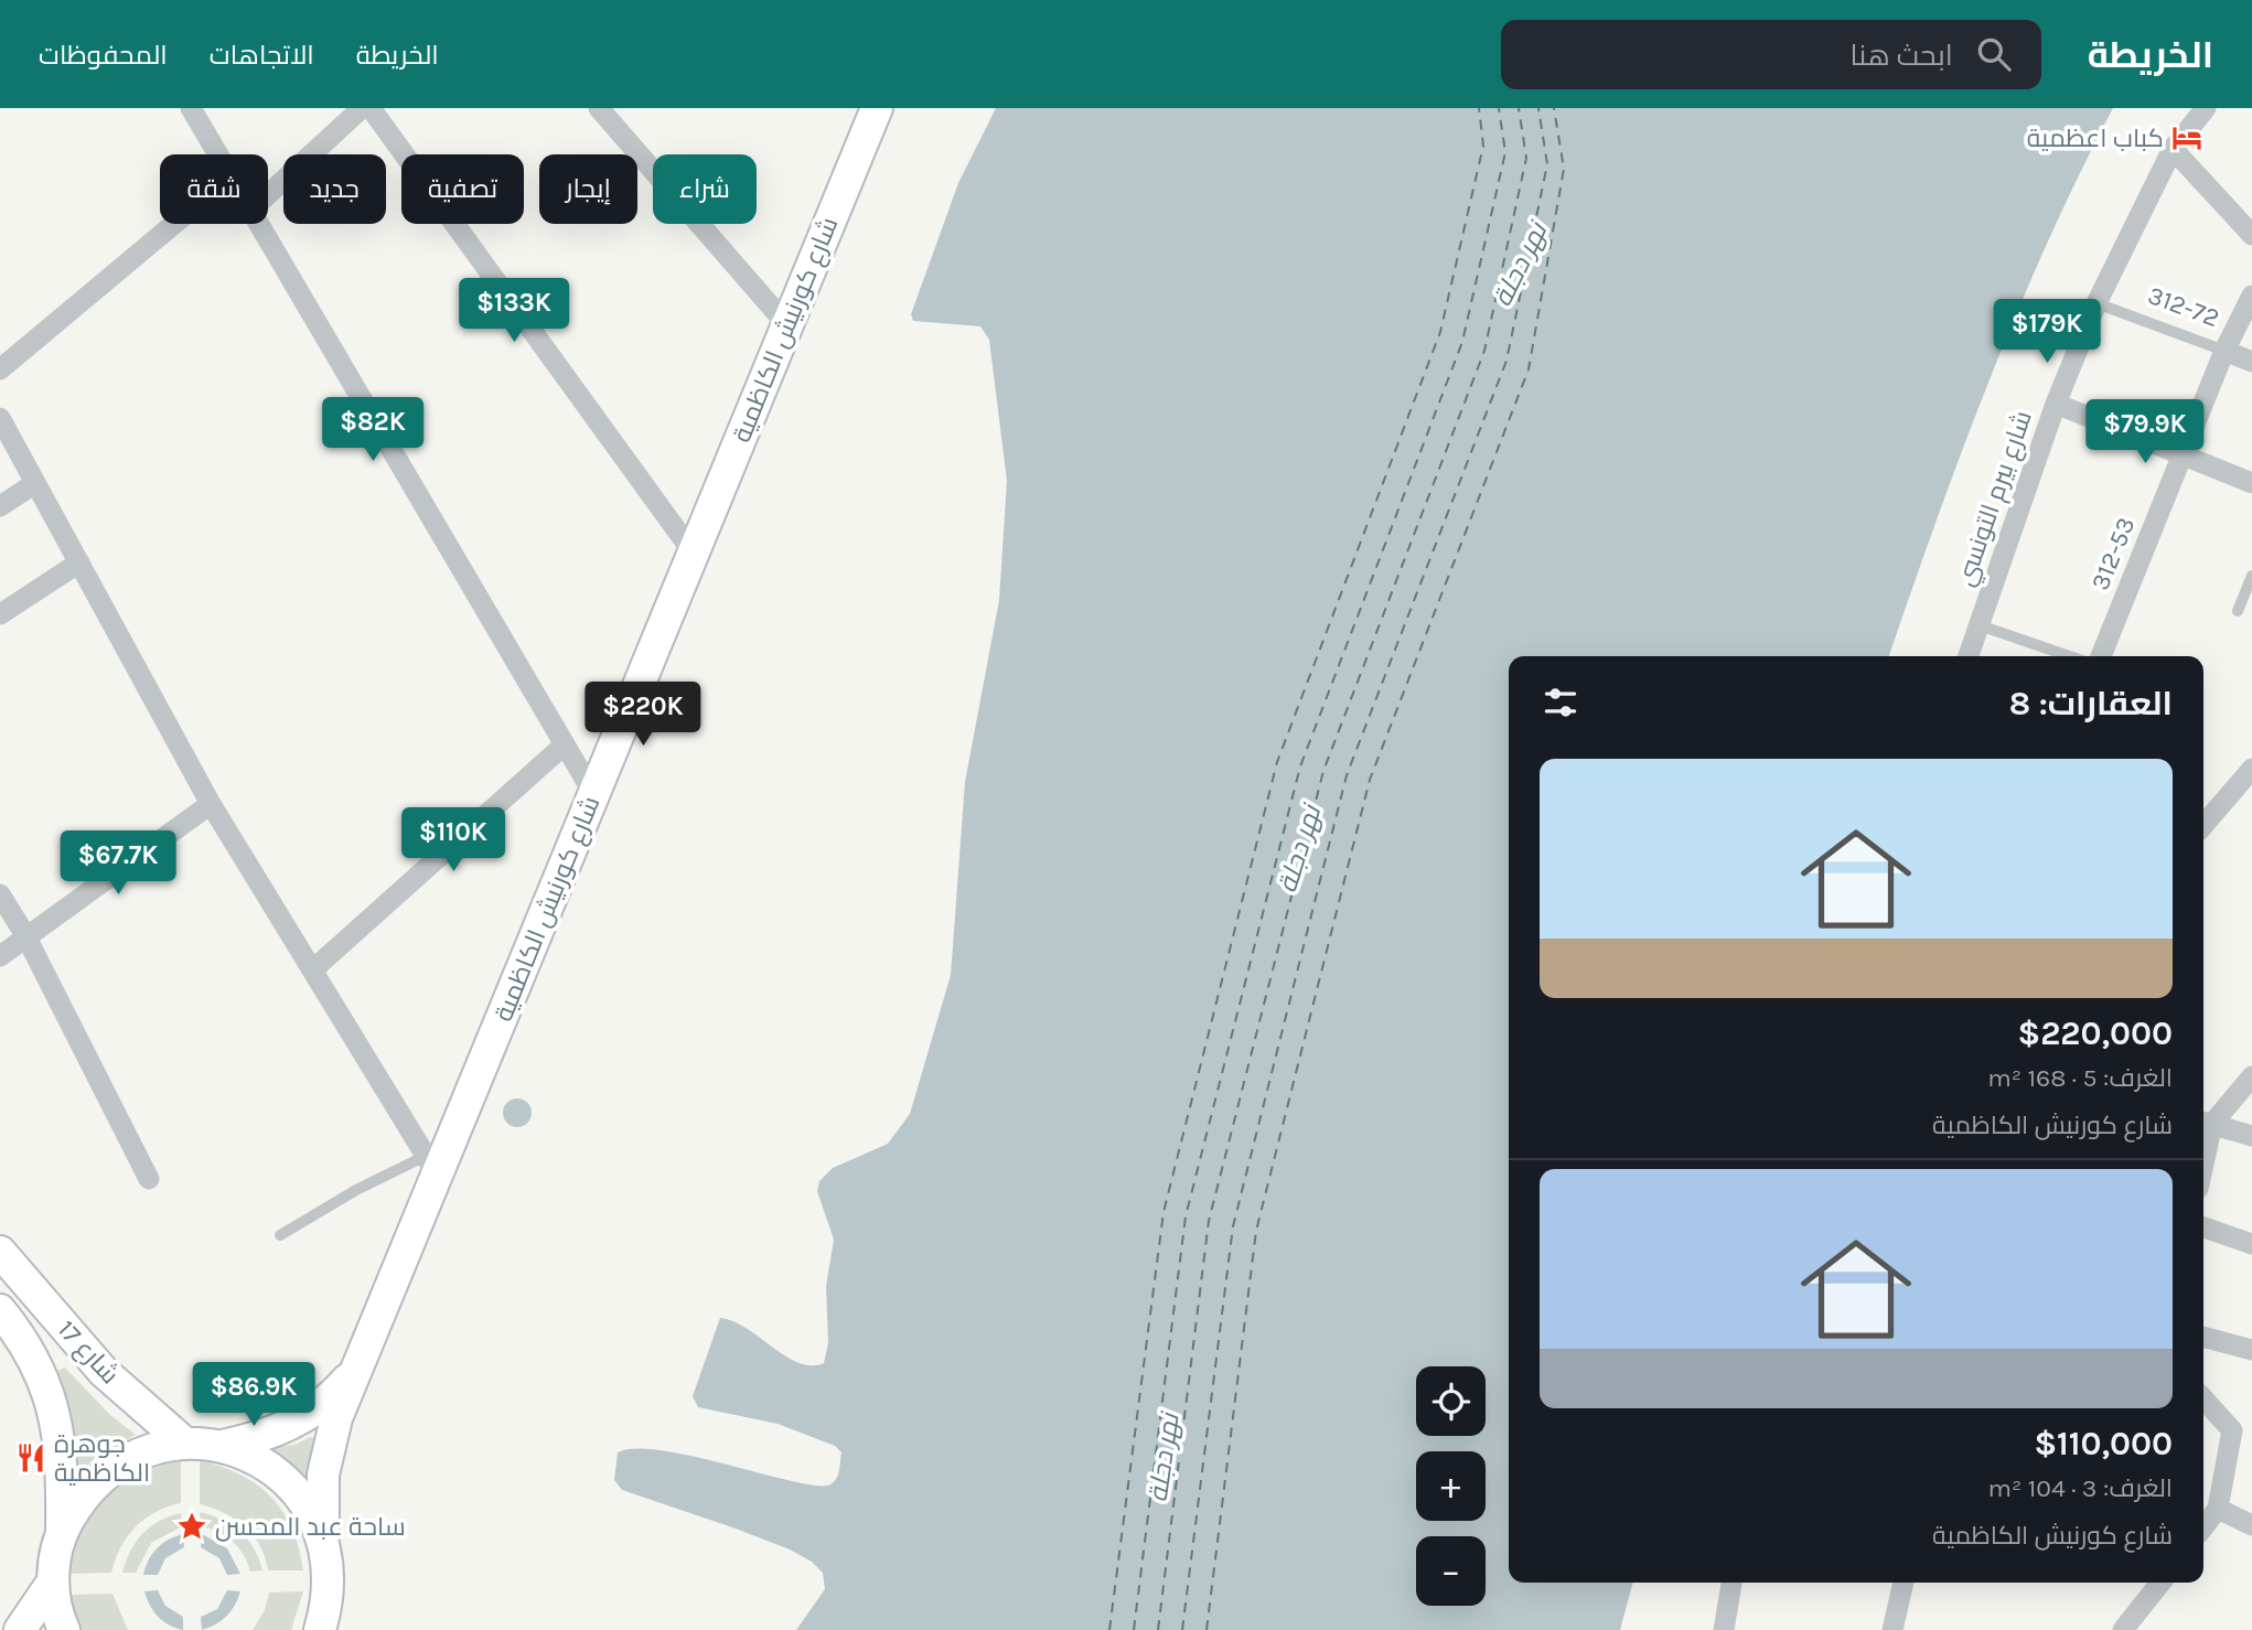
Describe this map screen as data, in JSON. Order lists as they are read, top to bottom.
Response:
{
  "streets": {
    "street": [
      "312-72",
      "شارع كورنيش الكاظمية",
      "شارع بيرم التونسي",
      "312-53",
      "شارع 17"
    ]
  },
  "crossings": [
    ["312-72", "شارع بيرم التونسي"],
    ["312-72", "312-53"]
  ],
  "water": ["نهر دجلة"],
  "places": {
    "hotel": ["كباب اعظمية"],
    "restaurant": ["جوهرة الكاظمية"],
    "place": ["ساحة عبد المحسن"]
  },
  "page": {
    "header": "الخريطة",
    "search": "ابحث هنا",
    "nav": ["الخريطة", "الاتجاهات", "المحفوظات"],
    "chip": [
      "شراء",
      "إيجار",
      "تصفية",
      "جديد",
      "شقة"
    ],
    "price": [
      "$133K",
      "$179K",
      "$82K",
      "$79.9K",
      "$220K",
      "$110K",
      "$67.7K",
      "$86.9K"
    ],
    "heading": "العقارات: 8",
    "list": [
      {
        "name": "$220,000",
        "note": "الغرف: 5 · 168 m² · شارع كورنيش الكاظمية"
      },
      {
        "name": "$110,000",
        "note": "الغرف: 3 · 104 m² · شارع كورنيش الكاظمية"
      }
    ],
    "map_buttons": ["+", "−"]
  }
}
